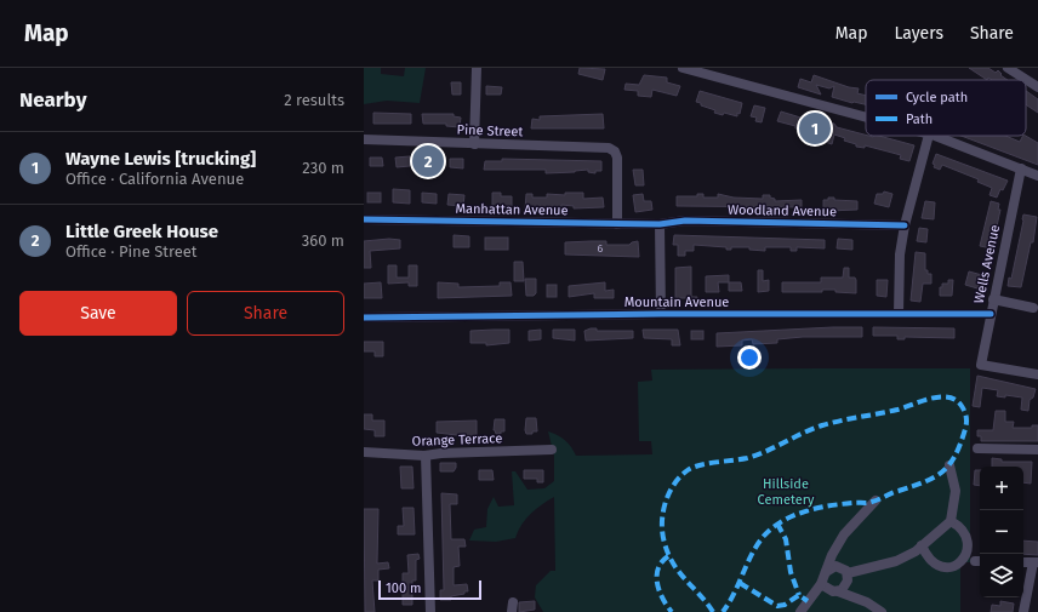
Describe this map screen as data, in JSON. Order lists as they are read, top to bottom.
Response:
{
  "streets": {
    "street": [
      "Pine Street",
      "Manhattan Avenue",
      "Woodland Avenue",
      "Wells Avenue",
      "Mountain Avenue",
      "Orange Terrace"
    ]
  },
  "crossings": [
    ["Pine Street", "Manhattan Avenue"],
    ["Manhattan Avenue", "Woodland Avenue"],
    ["Wells Avenue", "Mountain Avenue"]
  ],
  "parks": ["Hillside Cemetery"],
  "house_numbers": ["6"],
  "legend": ["Cycle path", "Path"],
  "scale_bar": "100 m",
  "page": {
    "header": "Map",
    "nav": ["Map", "Layers", "Share"],
    "heading": ["Nearby", "2 results"],
    "pins": ["1", "2"],
    "list": [
      {
        "mark": "1",
        "name": "Wayne Lewis [trucking]",
        "note": "Office · California Avenue",
        "value": "230 m"
      },
      {
        "mark": "2",
        "name": "Little Greek House",
        "note": "Office · Pine Street",
        "value": "360 m"
      }
    ],
    "buttons": ["Save", "Share"],
    "map_buttons": ["+", "−"],
    "scale": "100 m"
  }
}
